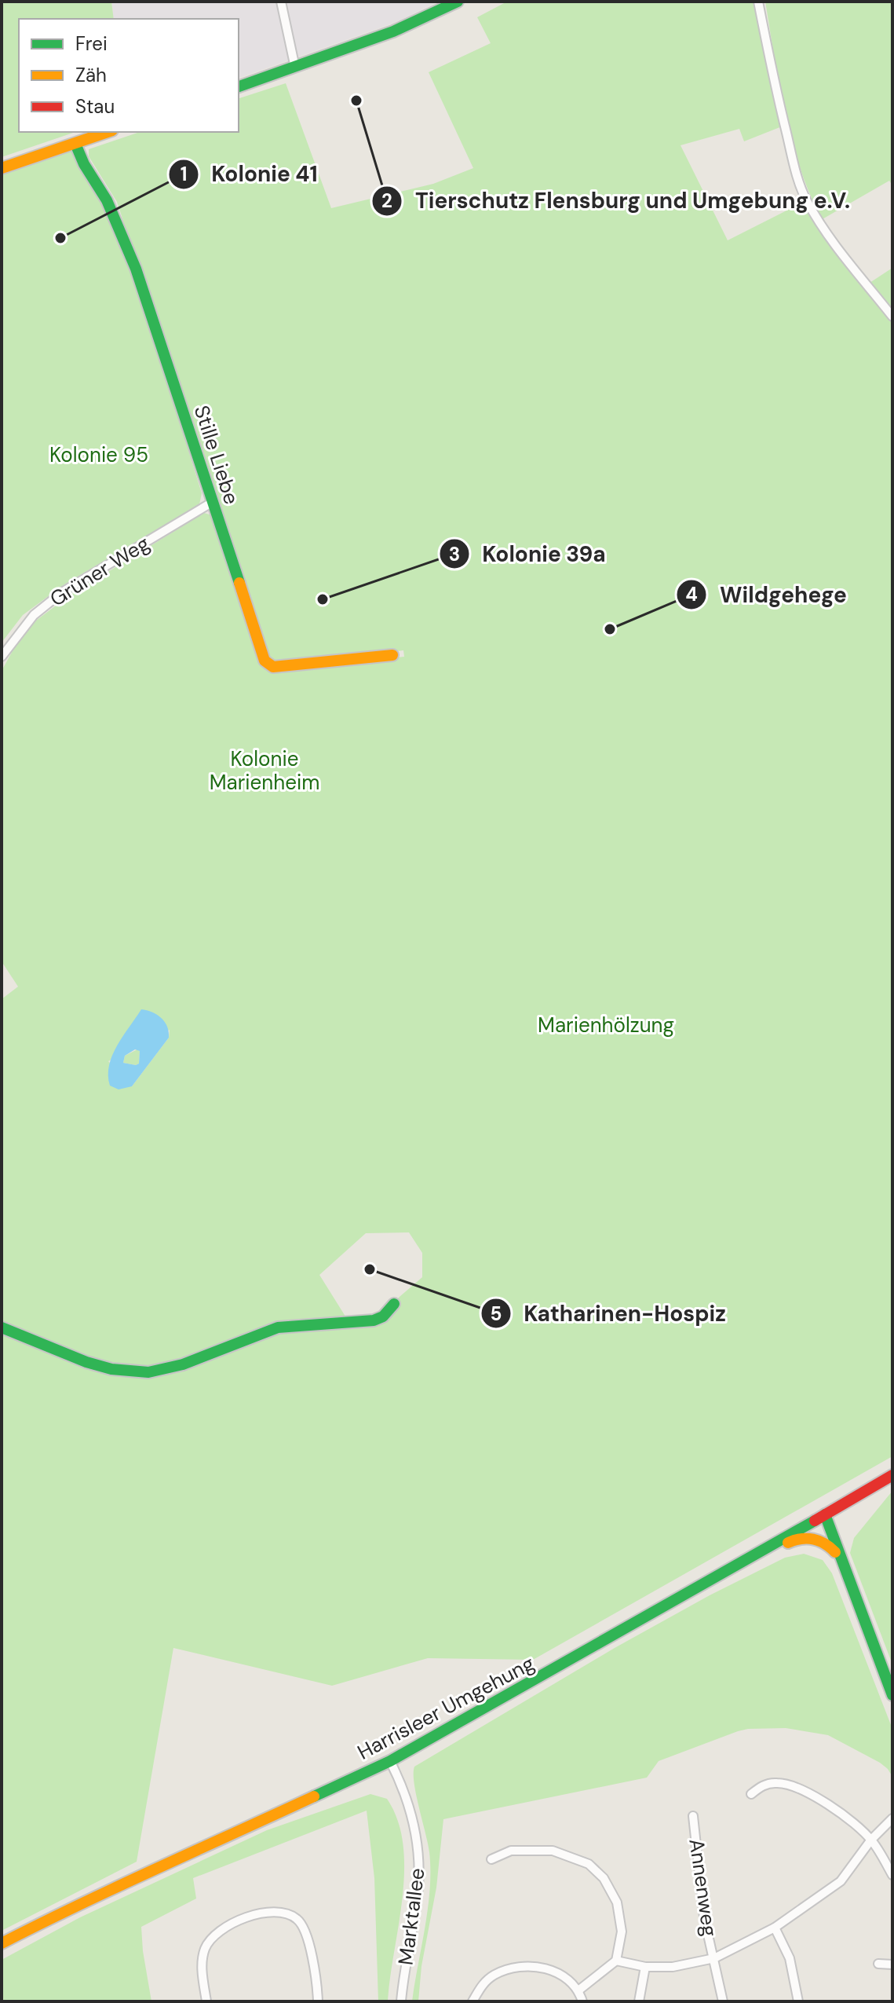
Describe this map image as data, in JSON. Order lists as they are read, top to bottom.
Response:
{
  "streets": {
    "street": [
      "Stille Liebe",
      "Grüner Weg",
      "Harrisleer Umgehung",
      "Annenweg",
      "Marktallee"
    ]
  },
  "crossings": [
    ["Stille Liebe", "Grüner Weg"],
    ["Harrisleer Umgehung", "Marktallee"]
  ],
  "parks": ["Kolonie 95", "Kolonie Marienheim", "Marienhölzung"],
  "places": [
    "Tierschutz Flensburg und Umgebung e.V.",
    "Kolonie 41",
    "Kolonie 39a",
    "Wildgehege",
    "Katharinen-Hospiz"
  ],
  "legend": ["Frei", "Zäh", "Stau"]
}
